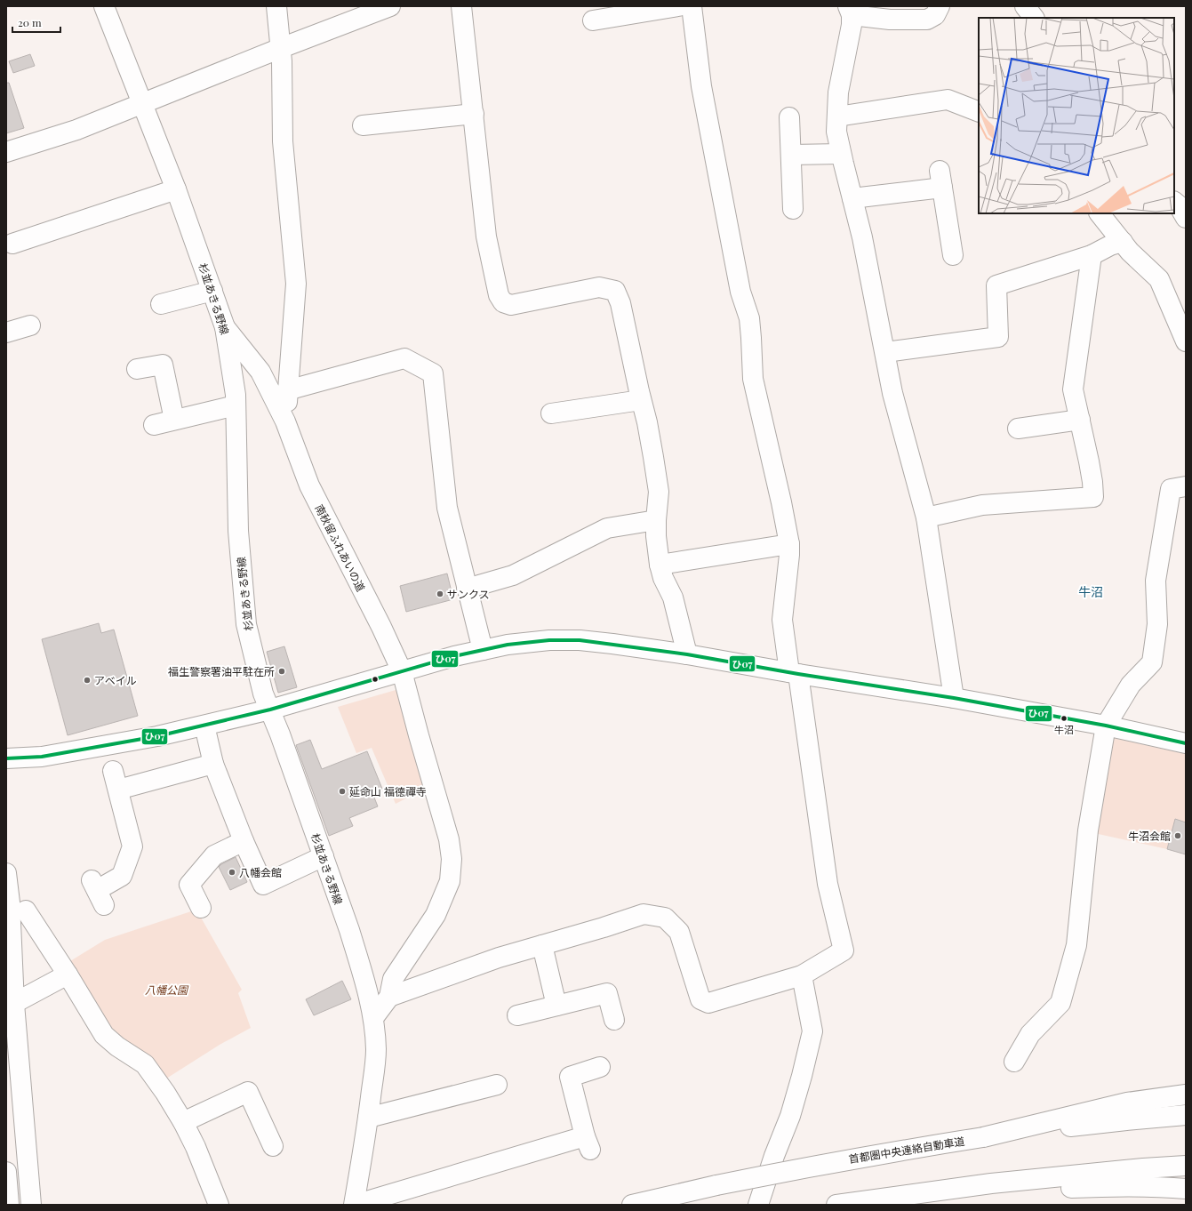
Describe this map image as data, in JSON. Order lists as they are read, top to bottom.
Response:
{
  "streets": {
    "main road": ["杉並あきる野線", "南秋留ふれあいの道", "首都圏中央連絡自動車道"]
  },
  "crossings": [
    ["杉並あきる野線", "南秋留ふれあいの道"]
  ],
  "districts": ["牛沼"],
  "parks": ["八幡公園"],
  "places": [
    "サンクス",
    "福生警察署油平駐在所",
    "アベイル",
    "牛沼",
    "延命山 福德禪寺",
    "牛沼会館",
    "八幡会館"
  ],
  "lines": ["transit line ひ07"],
  "scale_bar": "20 m"
}
